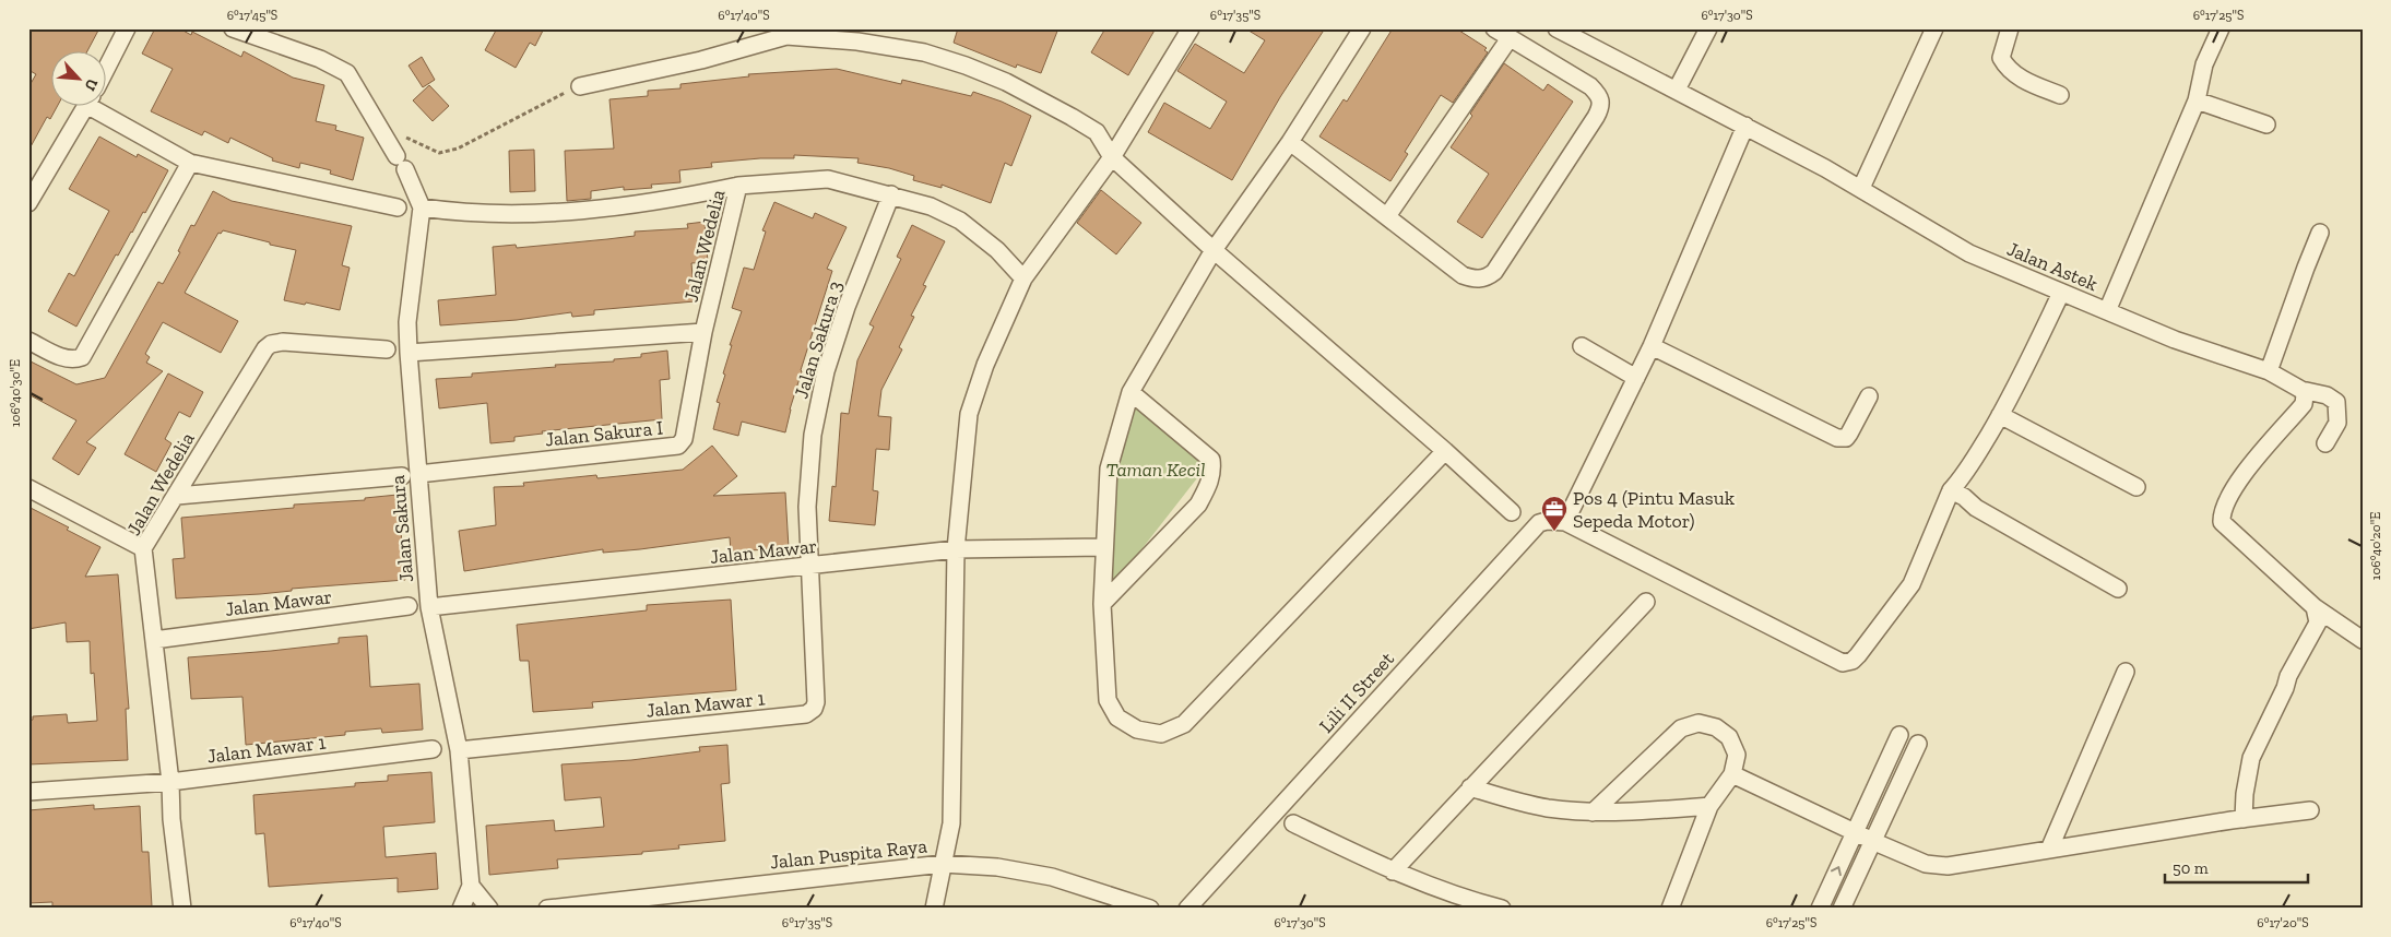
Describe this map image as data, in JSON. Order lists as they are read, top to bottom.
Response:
{
  "streets": {
    "street": [
      "Jalan Wedelia",
      "Jalan Astek",
      "Jalan Sakura 3",
      "Jalan Sakura I",
      "Jalan Sakura",
      "Jalan Mawar",
      "Lili II Street",
      "Jalan Mawar 1",
      "Jalan Puspita Raya"
    ]
  },
  "crossings": [
    ["Jalan Wedelia", "Jalan Sakura 3"],
    ["Jalan Wedelia", "Jalan Sakura I"],
    ["Jalan Wedelia", "Jalan Sakura"],
    ["Jalan Wedelia", "Jalan Mawar"],
    ["Jalan Wedelia", "Jalan Mawar 1"],
    ["Jalan Sakura 3", "Jalan Mawar"],
    ["Jalan Sakura 3", "Jalan Mawar 1"],
    ["Jalan Sakura I", "Jalan Sakura"],
    ["Jalan Sakura", "Jalan Mawar"],
    ["Jalan Sakura", "Jalan Mawar 1"],
    ["Jalan Mawar", "Jalan Mawar 1"]
  ],
  "parks": ["Taman Kecil"],
  "places": {
    "office": ["Pos 4 (Pintu Masuk Sepeda Motor)"]
  },
  "scale_bar": "50 m",
  "north": "bottom right",
  "coordinates": [
    "6°17'45\"S",
    "6°17'40\"S",
    "6°17'35\"S",
    "6°17'30\"S",
    "6°17'25\"S",
    "106°40'30\"E",
    "106°40'20\"E",
    "6°17'20\"S"
  ]
}
